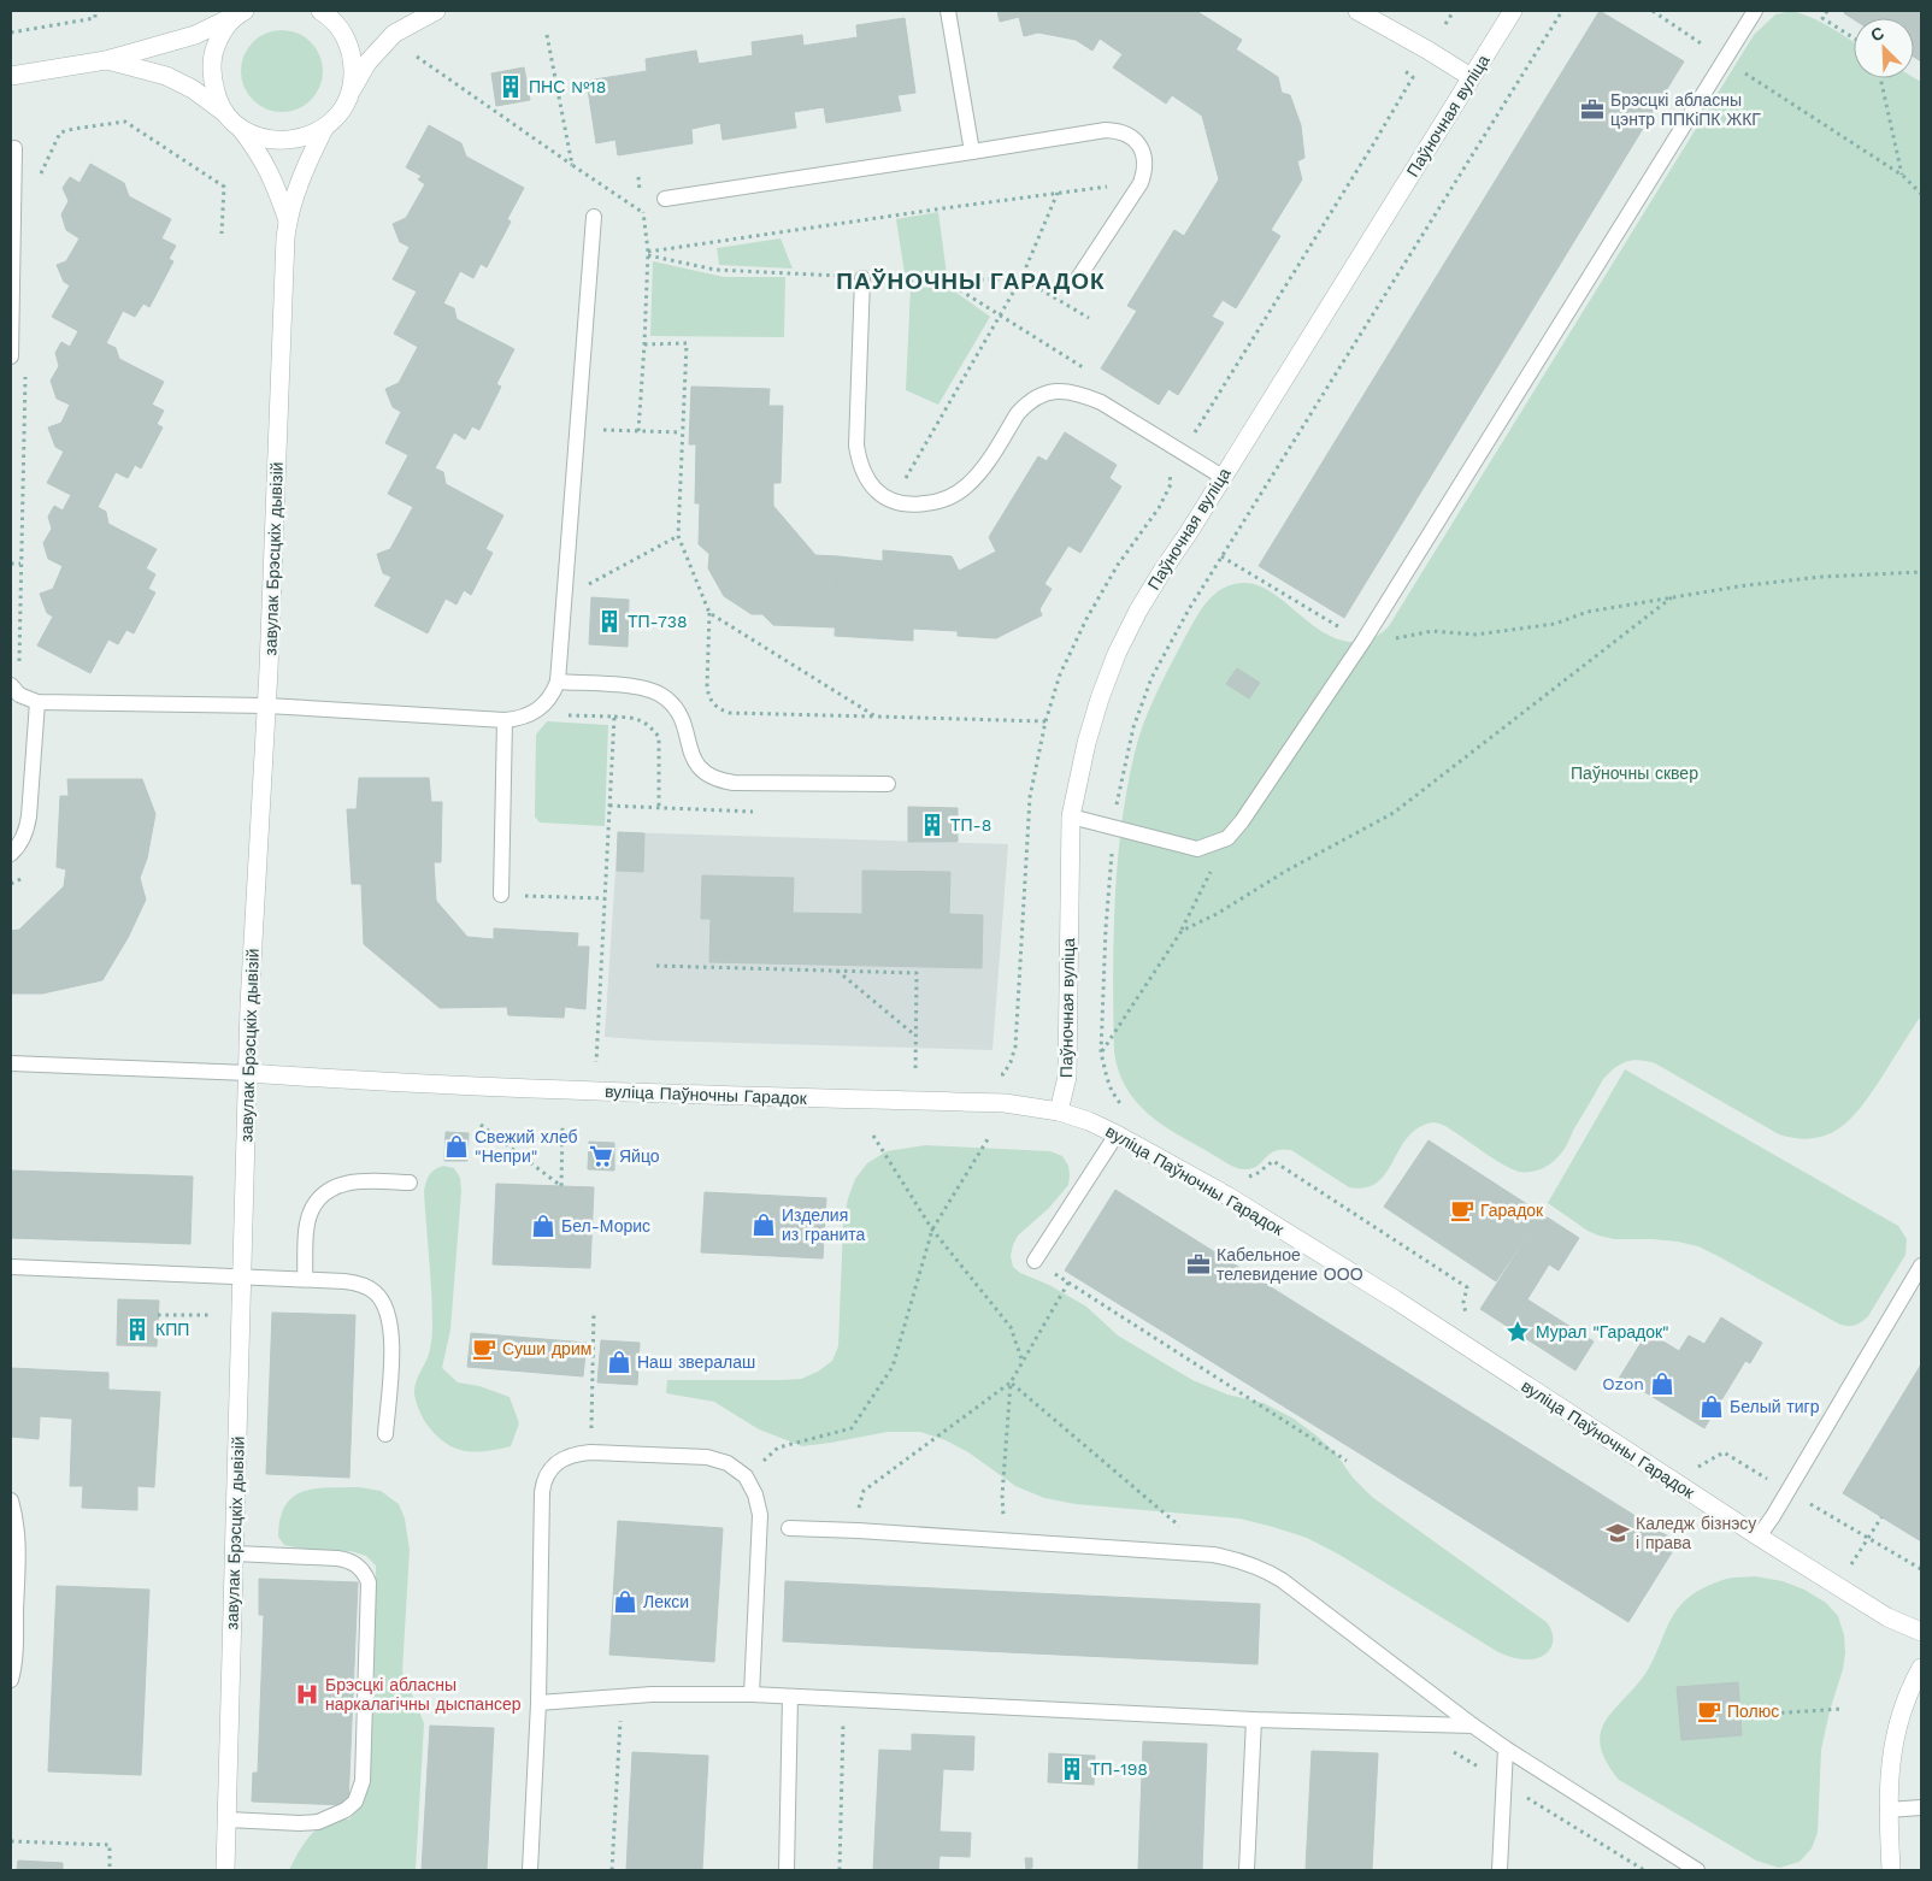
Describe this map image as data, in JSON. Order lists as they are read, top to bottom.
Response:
{
  "streets": {
    "street": ["Паўночная вуліца", "завулак Брэсцкіх дывізій", "вуліца Паўночны Гарадок"]
  },
  "crossings": [
    ["Паўночная вуліца", "вуліца Паўночны Гарадок"],
    ["завулак Брэсцкіх дывізій", "вуліца Паўночны Гарадок"]
  ],
  "districts": ["ПАЎНОЧНЫ ГАРАДОК"],
  "parks": ["Паўночны сквер"],
  "places": {
    "building": [
      "ПНС №18",
      "ТП-738",
      "ТП-8",
      "КПП",
      "ТП-198"
    ],
    "office": ["Брэсцкі абласны цэнтр ППКіПК ЖКГ", "Кабельное телевидение ООО"],
    "shop": [
      "Свежий хлеб \"Непри\"",
      "Изделия из гранита",
      "Бел-Морис",
      "Наш звералаш",
      "Ozon",
      "Белый тигр",
      "Лекси"
    ],
    "supermarket": ["Яйцо"],
    "cafe": ["Гарадок", "Суши дрим", "Полюс"],
    "place": ["Мурал \"Гарадок\""],
    "school or university": ["Каледж бізнэсу і права"],
    "hospital": ["Брэсцкі абласны наркалагічны дыспансер"]
  },
  "north": "top left"
}
